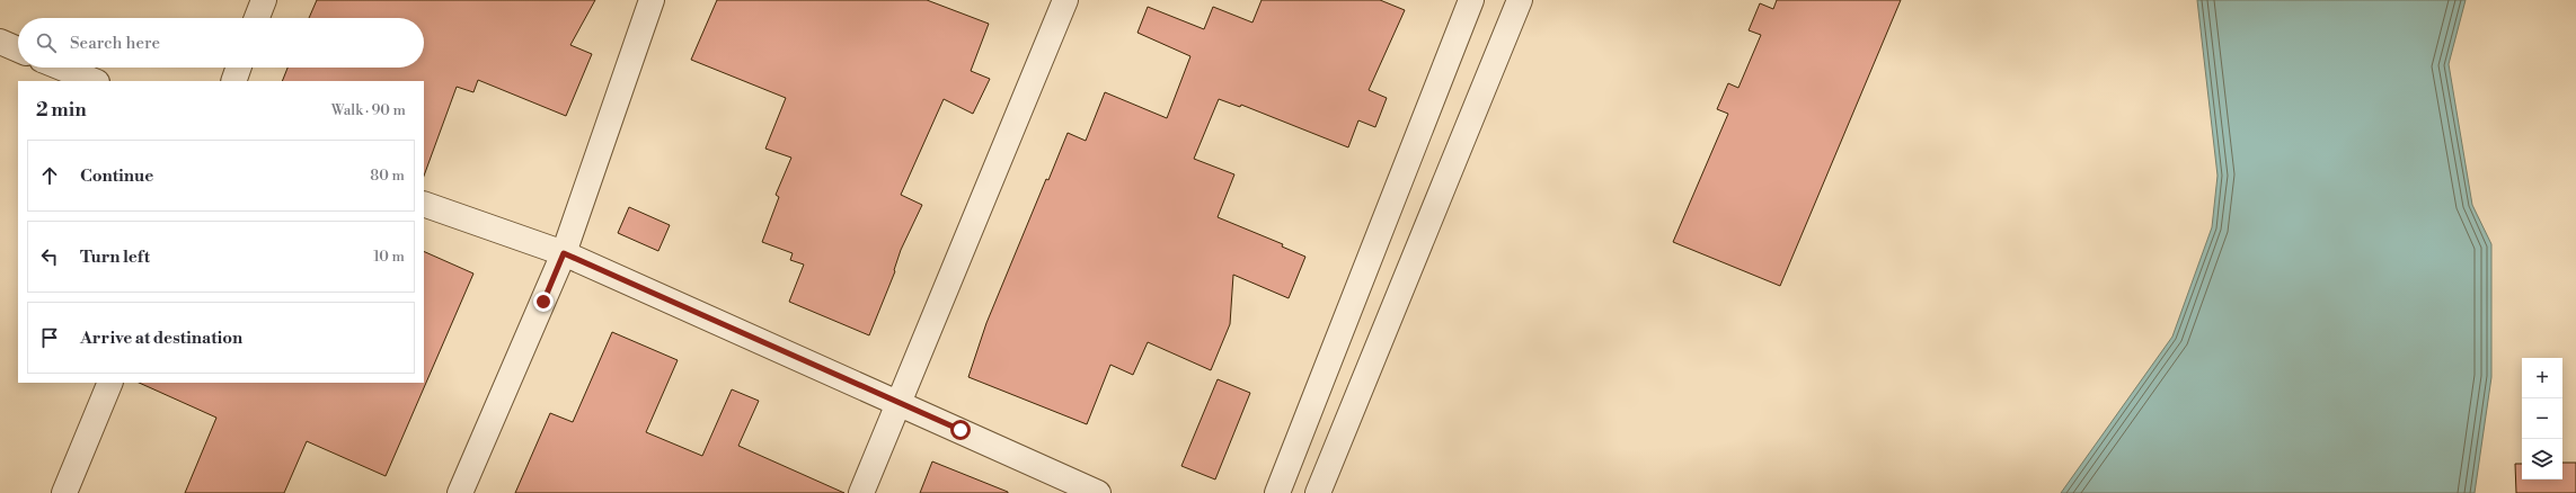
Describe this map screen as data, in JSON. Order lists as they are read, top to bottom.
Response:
{
  "page": {
    "search": "Search here",
    "heading": ["2 min", "Walk · 90 m"],
    "list": [
      ["Continue", "80 m"],
      ["Turn left", "10 m"],
      "Arrive at destination"
    ],
    "map_buttons": ["+", "−"]
  }
}
